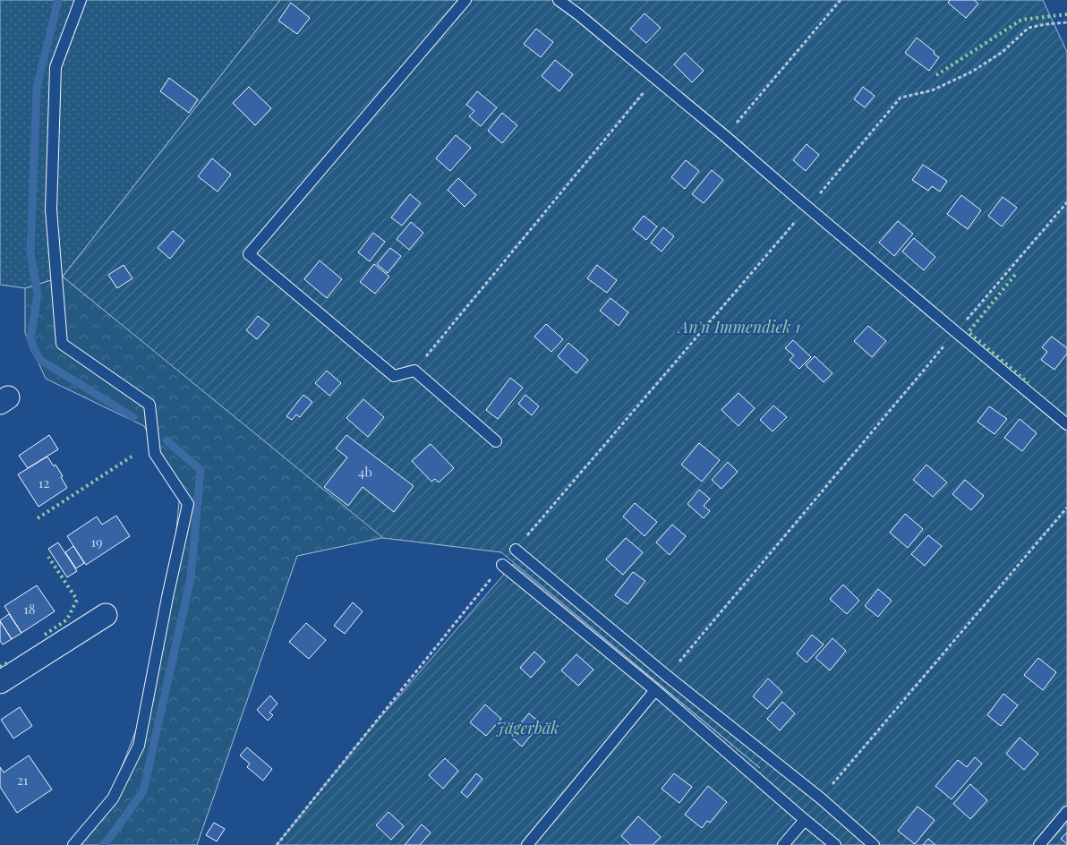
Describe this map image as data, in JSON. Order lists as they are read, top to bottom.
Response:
{
  "parks": ["An'n Immendiek 1", "Jägerbäk"],
  "house_numbers": [
    "4b",
    "12",
    "19",
    "18",
    "21"
  ]
}
